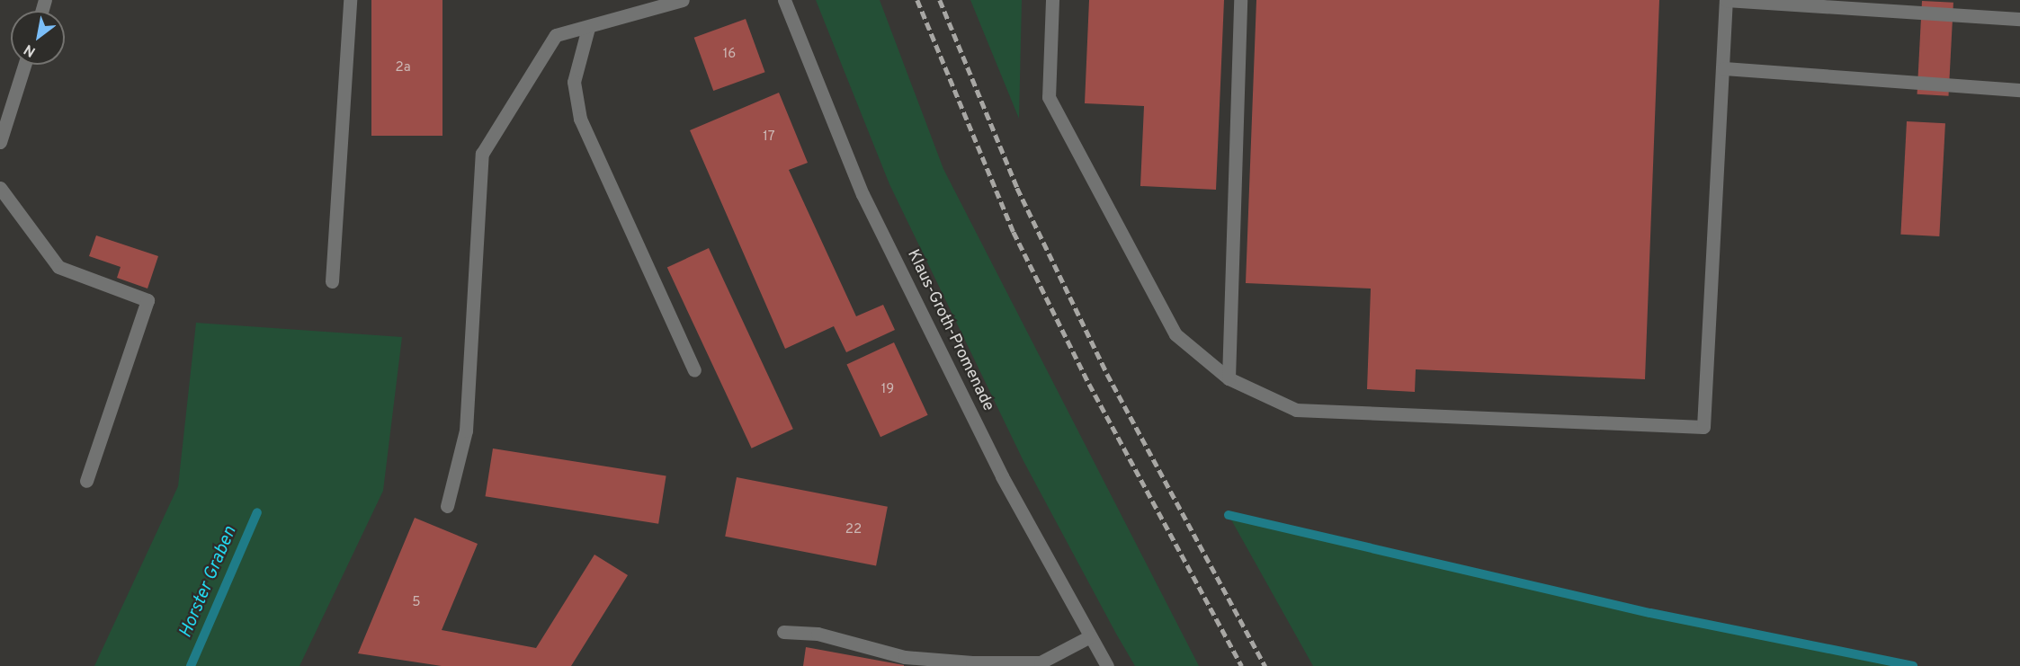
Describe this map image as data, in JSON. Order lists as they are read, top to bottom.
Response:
{
  "streets": {
    "street": ["Klaus-Groth-Promenade"]
  },
  "water": ["Horster Graben"],
  "house_numbers": [
    "16",
    "2a",
    "17",
    "19",
    "22",
    "5"
  ],
  "north": "bottom left"
}
